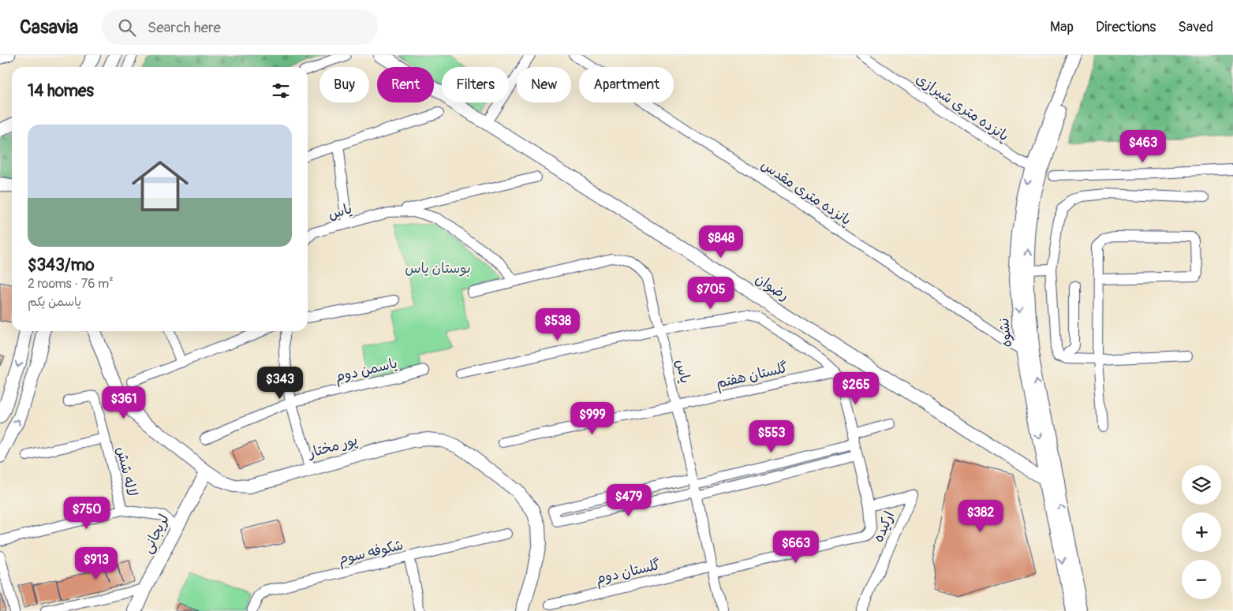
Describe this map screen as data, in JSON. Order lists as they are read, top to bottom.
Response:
{
  "streets": {
    "main road": [
      "رضوان",
      "نشوه",
      "پور مختار",
      "لریجانی"
    ],
    "street": [
      "پانزده متری شیرازی",
      "پانزده متری مقدس",
      "یاس",
      "یاسمن دوم",
      "گلستان هفتم",
      "لاله شش",
      "ارکیده",
      "شکوفه سوم",
      "گلستان دوم"
    ]
  },
  "crossings": [
    ["پانزده متری شیرازی", "نشوه"],
    ["پانزده متری مقدس", "نشوه"],
    ["یاس", "گلستان هفتم"],
    ["یاس", "گلستان دوم"],
    ["رضوان", "نشوه"],
    ["پور مختار", "لریجانی"],
    ["ارکیده", "گلستان دوم"]
  ],
  "parks": ["بوستان یاس"],
  "page": {
    "header": "Casavia",
    "search": "Search here",
    "nav": ["Map", "Directions", "Saved"],
    "chip": [
      "Buy",
      "Rent",
      "Filters",
      "New",
      "Apartment"
    ],
    "heading": "14 homes",
    "list": [
      {
        "name": "$343/mo",
        "note": "2 rooms · 76 m² · یاسمن یکم"
      }
    ],
    "price": [
      "$463",
      "$848",
      "$705",
      "$538",
      "$343",
      "$265",
      "$361",
      "$999",
      "$553",
      "$479",
      "$750",
      "$382",
      "$663",
      "$913"
    ],
    "map_buttons": ["+", "−"]
  }
}
